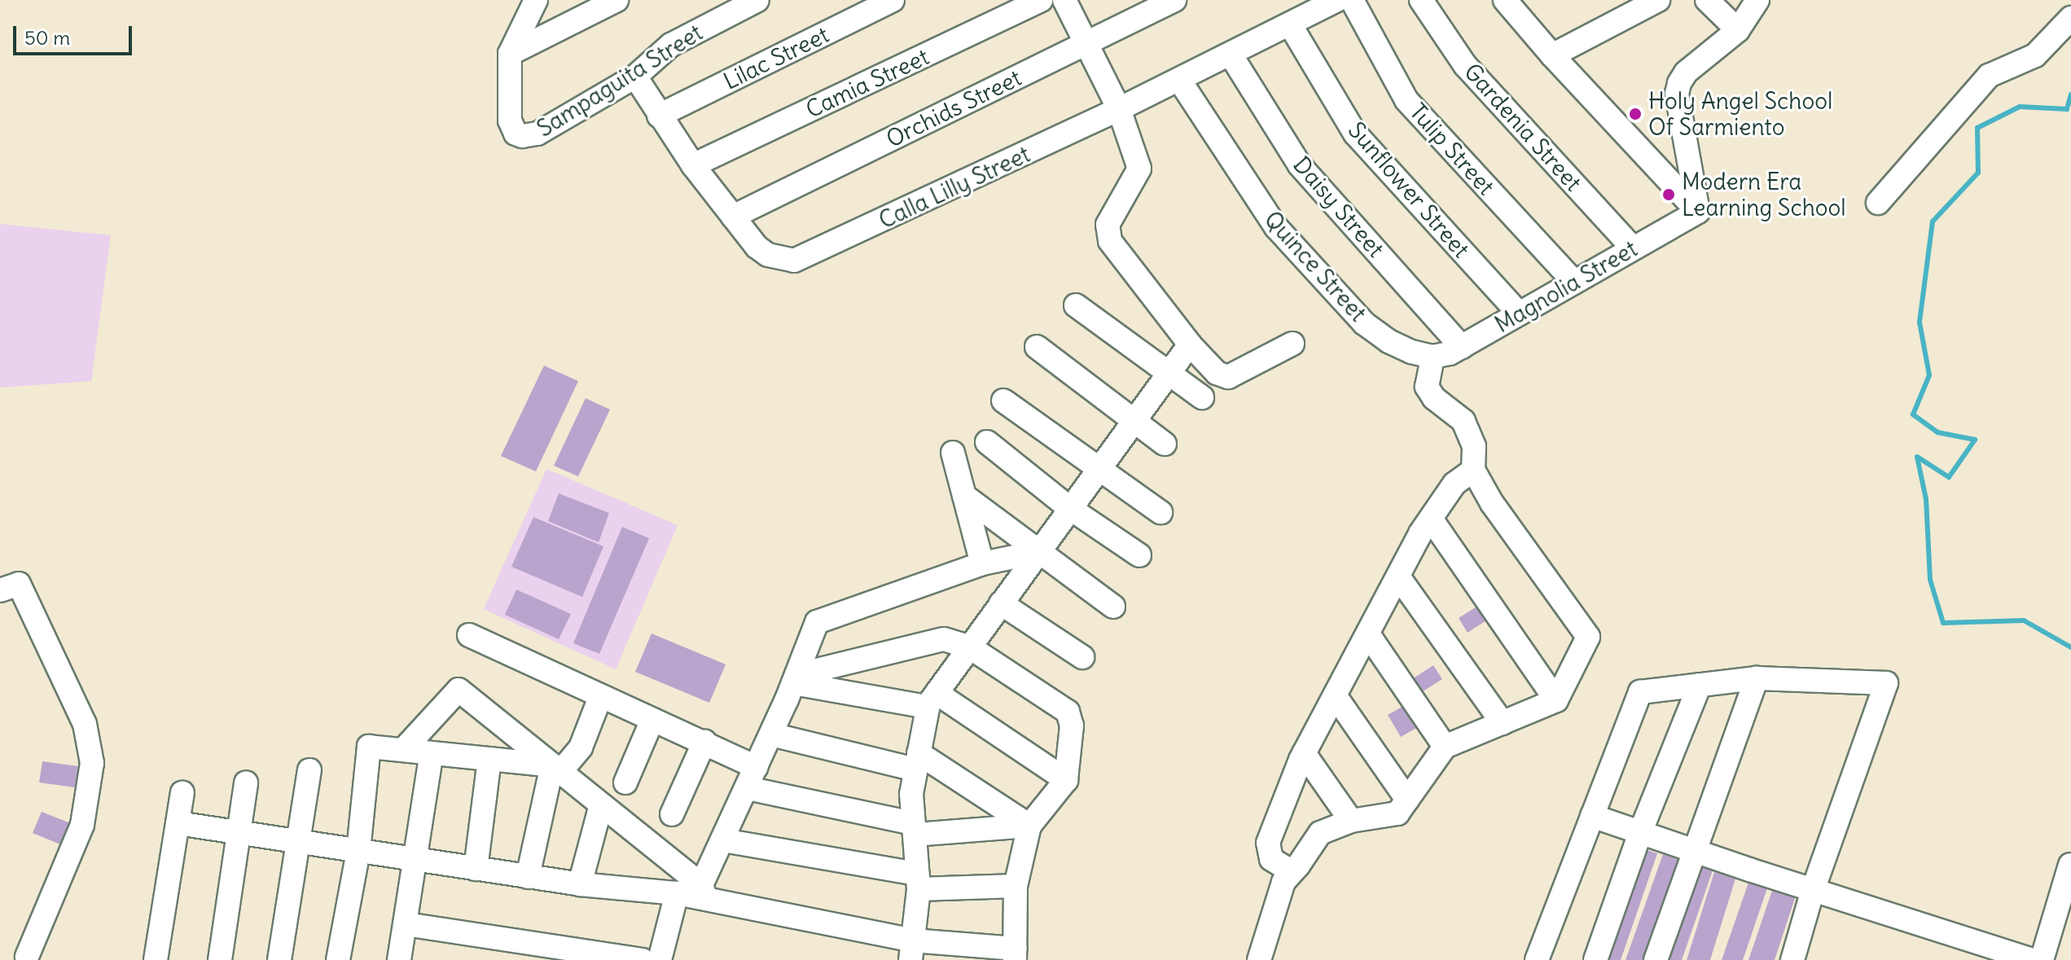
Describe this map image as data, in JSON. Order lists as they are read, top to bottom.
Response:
{
  "streets": {
    "street": [
      "Lilac Street",
      "Sampaguita Street",
      "Camia Street",
      "Orchids Street",
      "Gardenia Street",
      "Tulip Street",
      "Calla Lilly Street",
      "Sunflower Street",
      "Daisy Street",
      "Quince Street",
      "Magnolia Street"
    ]
  },
  "crossings": [
    ["Lilac Street", "Calla Lilly Street"],
    ["Sampaguita Street", "Calla Lilly Street"],
    ["Camia Street", "Calla Lilly Street"],
    ["Orchids Street", "Calla Lilly Street"],
    ["Gardenia Street", "Magnolia Street"],
    ["Tulip Street", "Magnolia Street"],
    ["Calla Lilly Street", "Sunflower Street"],
    ["Calla Lilly Street", "Daisy Street"],
    ["Calla Lilly Street", "Quince Street"],
    ["Sunflower Street", "Magnolia Street"],
    ["Daisy Street", "Magnolia Street"],
    ["Quince Street", "Magnolia Street"]
  ],
  "places": ["Holy Angel School Of Sarmiento", "Modern Era Learning School"],
  "scale_bar": "50 m"
}
